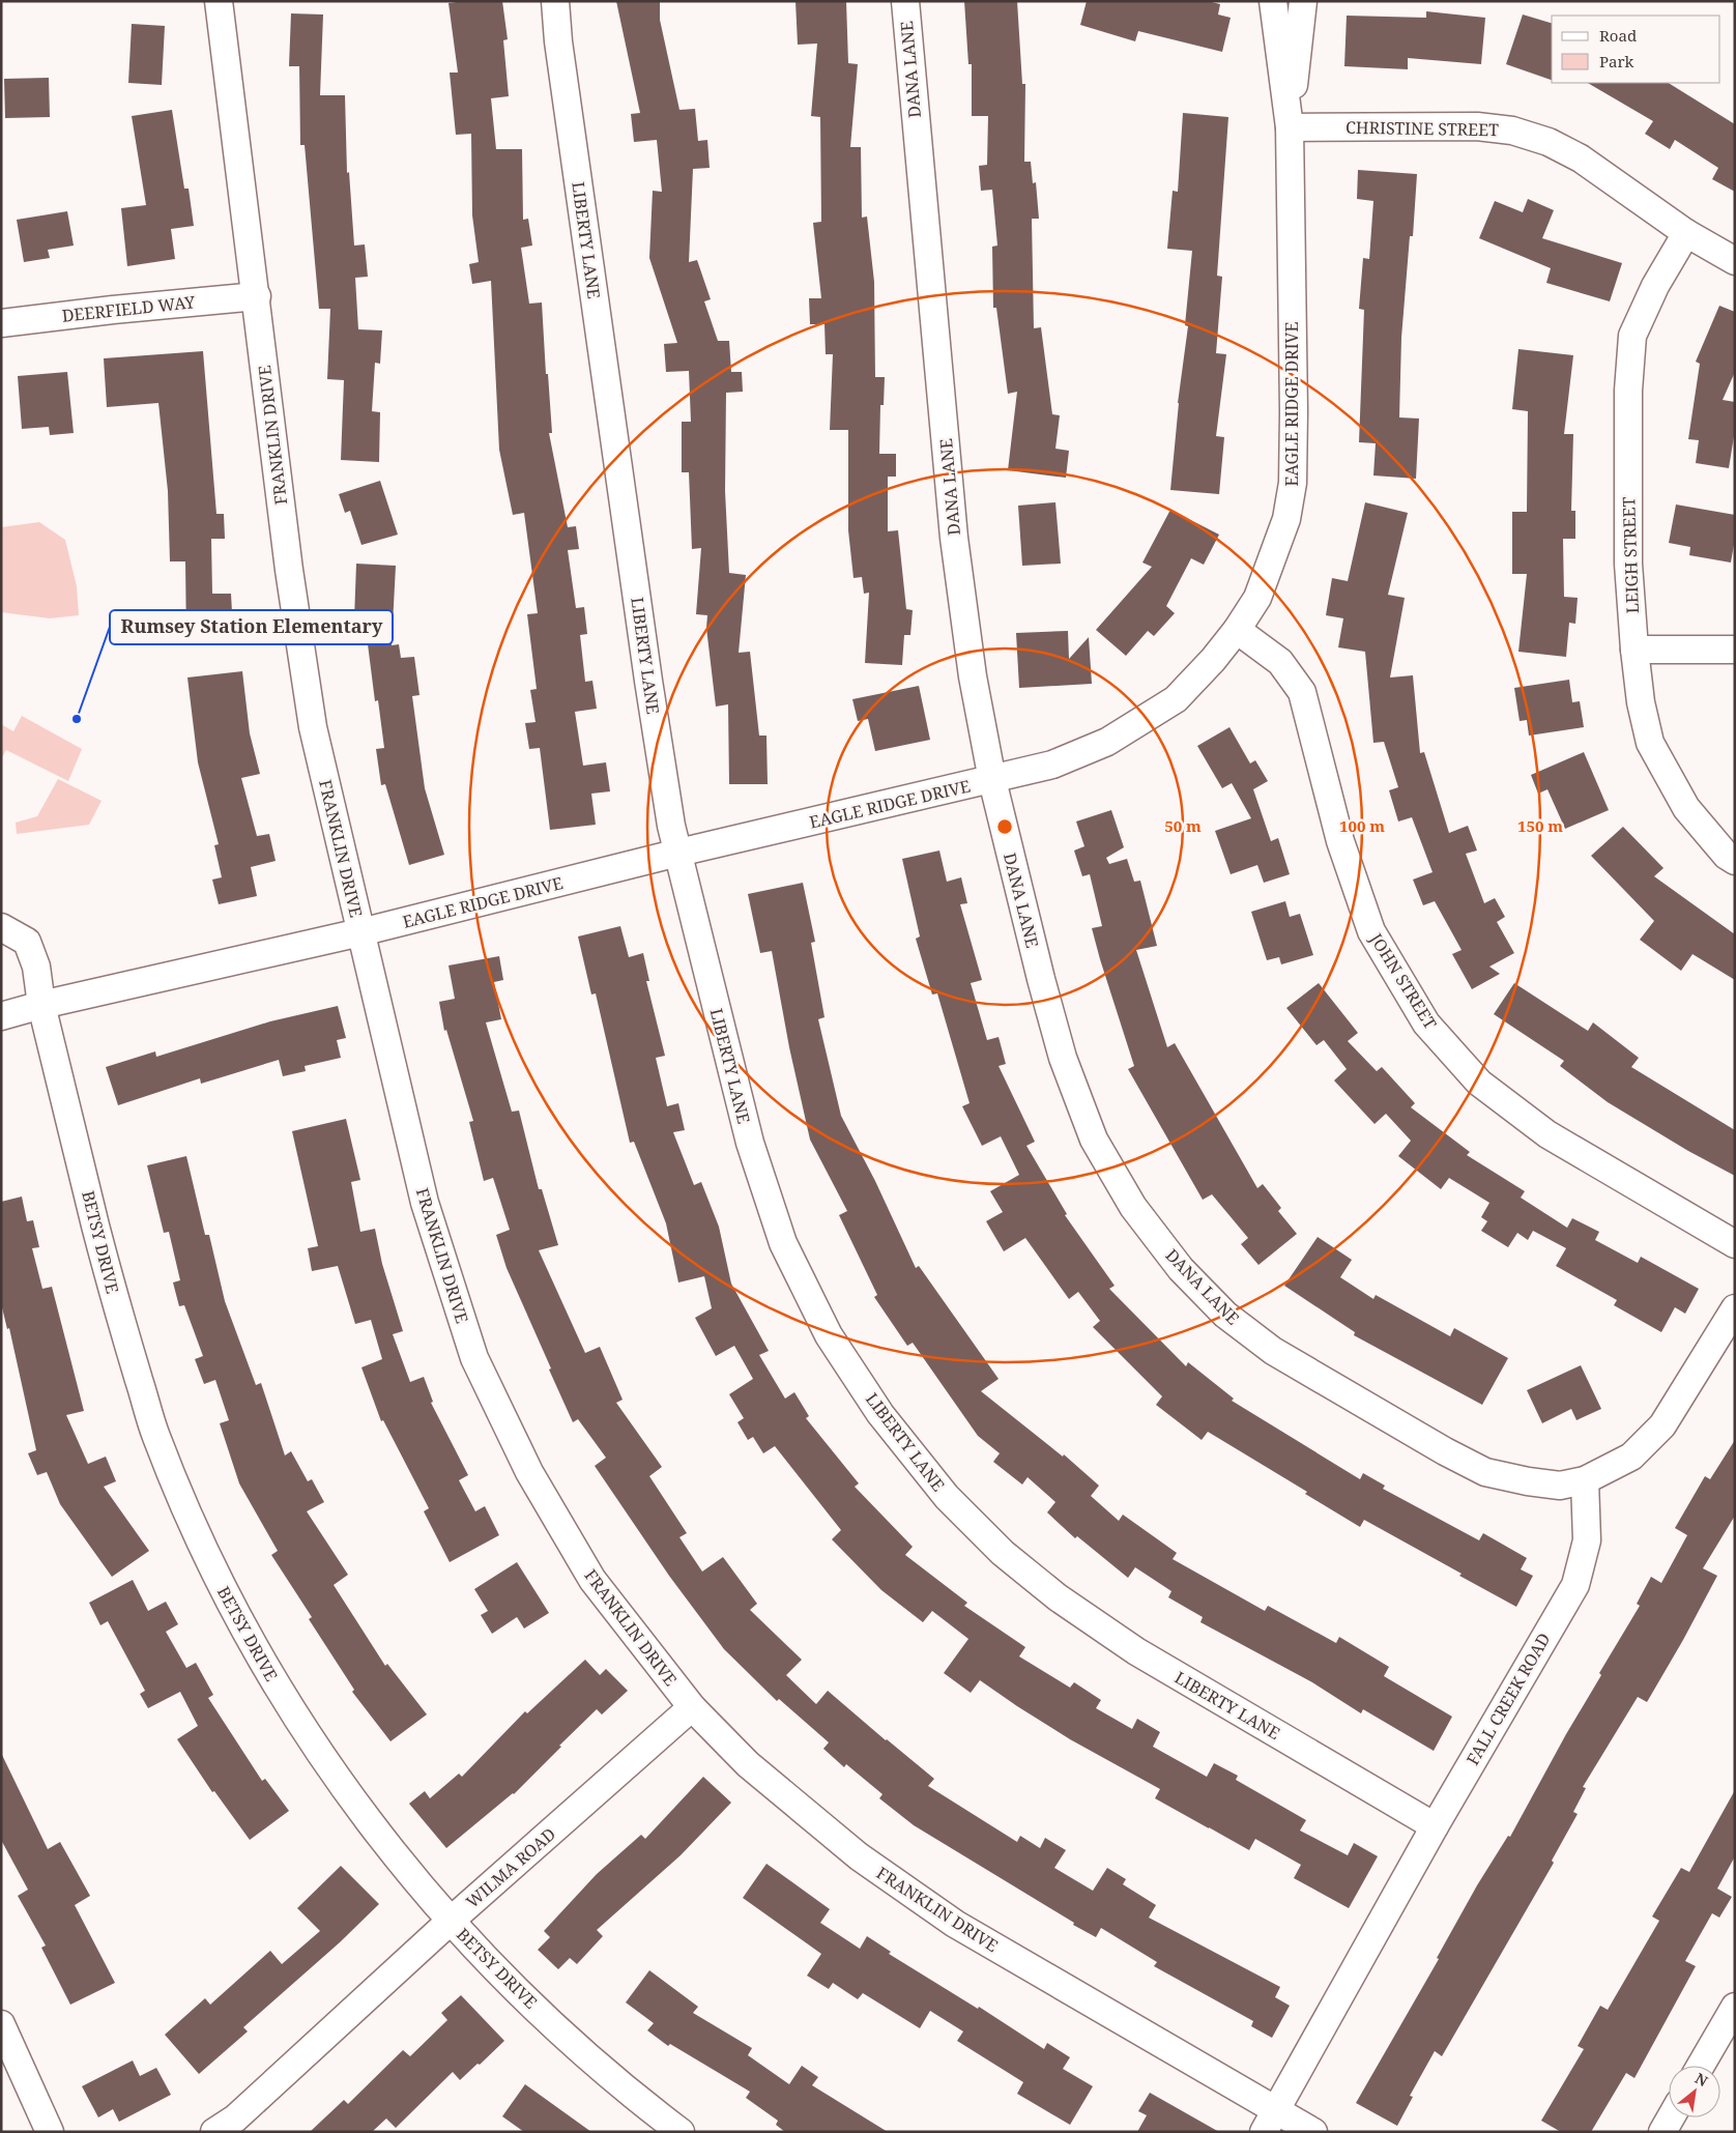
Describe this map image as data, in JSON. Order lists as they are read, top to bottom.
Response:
{
  "streets": {
    "street": [
      "DANA LANE",
      "CHRISTINE STREET",
      "LIBERTY LANE",
      "DEERFIELD WAY",
      "EAGLE RIDGE DRIVE",
      "FRANKLIN DRIVE",
      "LEIGH STREET",
      "JOHN STREET",
      "BETSY DRIVE",
      "FALL CREEK ROAD",
      "WILMA ROAD"
    ]
  },
  "crossings": [
    ["DANA LANE", "EAGLE RIDGE DRIVE"],
    ["DANA LANE", "FALL CREEK ROAD"],
    ["CHRISTINE STREET", "EAGLE RIDGE DRIVE"],
    ["CHRISTINE STREET", "LEIGH STREET"],
    ["LIBERTY LANE", "EAGLE RIDGE DRIVE"],
    ["LIBERTY LANE", "FALL CREEK ROAD"],
    ["DEERFIELD WAY", "FRANKLIN DRIVE"],
    ["EAGLE RIDGE DRIVE", "FRANKLIN DRIVE"],
    ["EAGLE RIDGE DRIVE", "JOHN STREET"],
    ["EAGLE RIDGE DRIVE", "BETSY DRIVE"],
    ["FRANKLIN DRIVE", "FALL CREEK ROAD"],
    ["FRANKLIN DRIVE", "WILMA ROAD"],
    ["BETSY DRIVE", "WILMA ROAD"]
  ],
  "places": ["Rumsey Station Elementary"],
  "legend": ["Road", "Park"],
  "north": "top right",
  "rings": ["50 m", "100 m", "150 m"]
}
